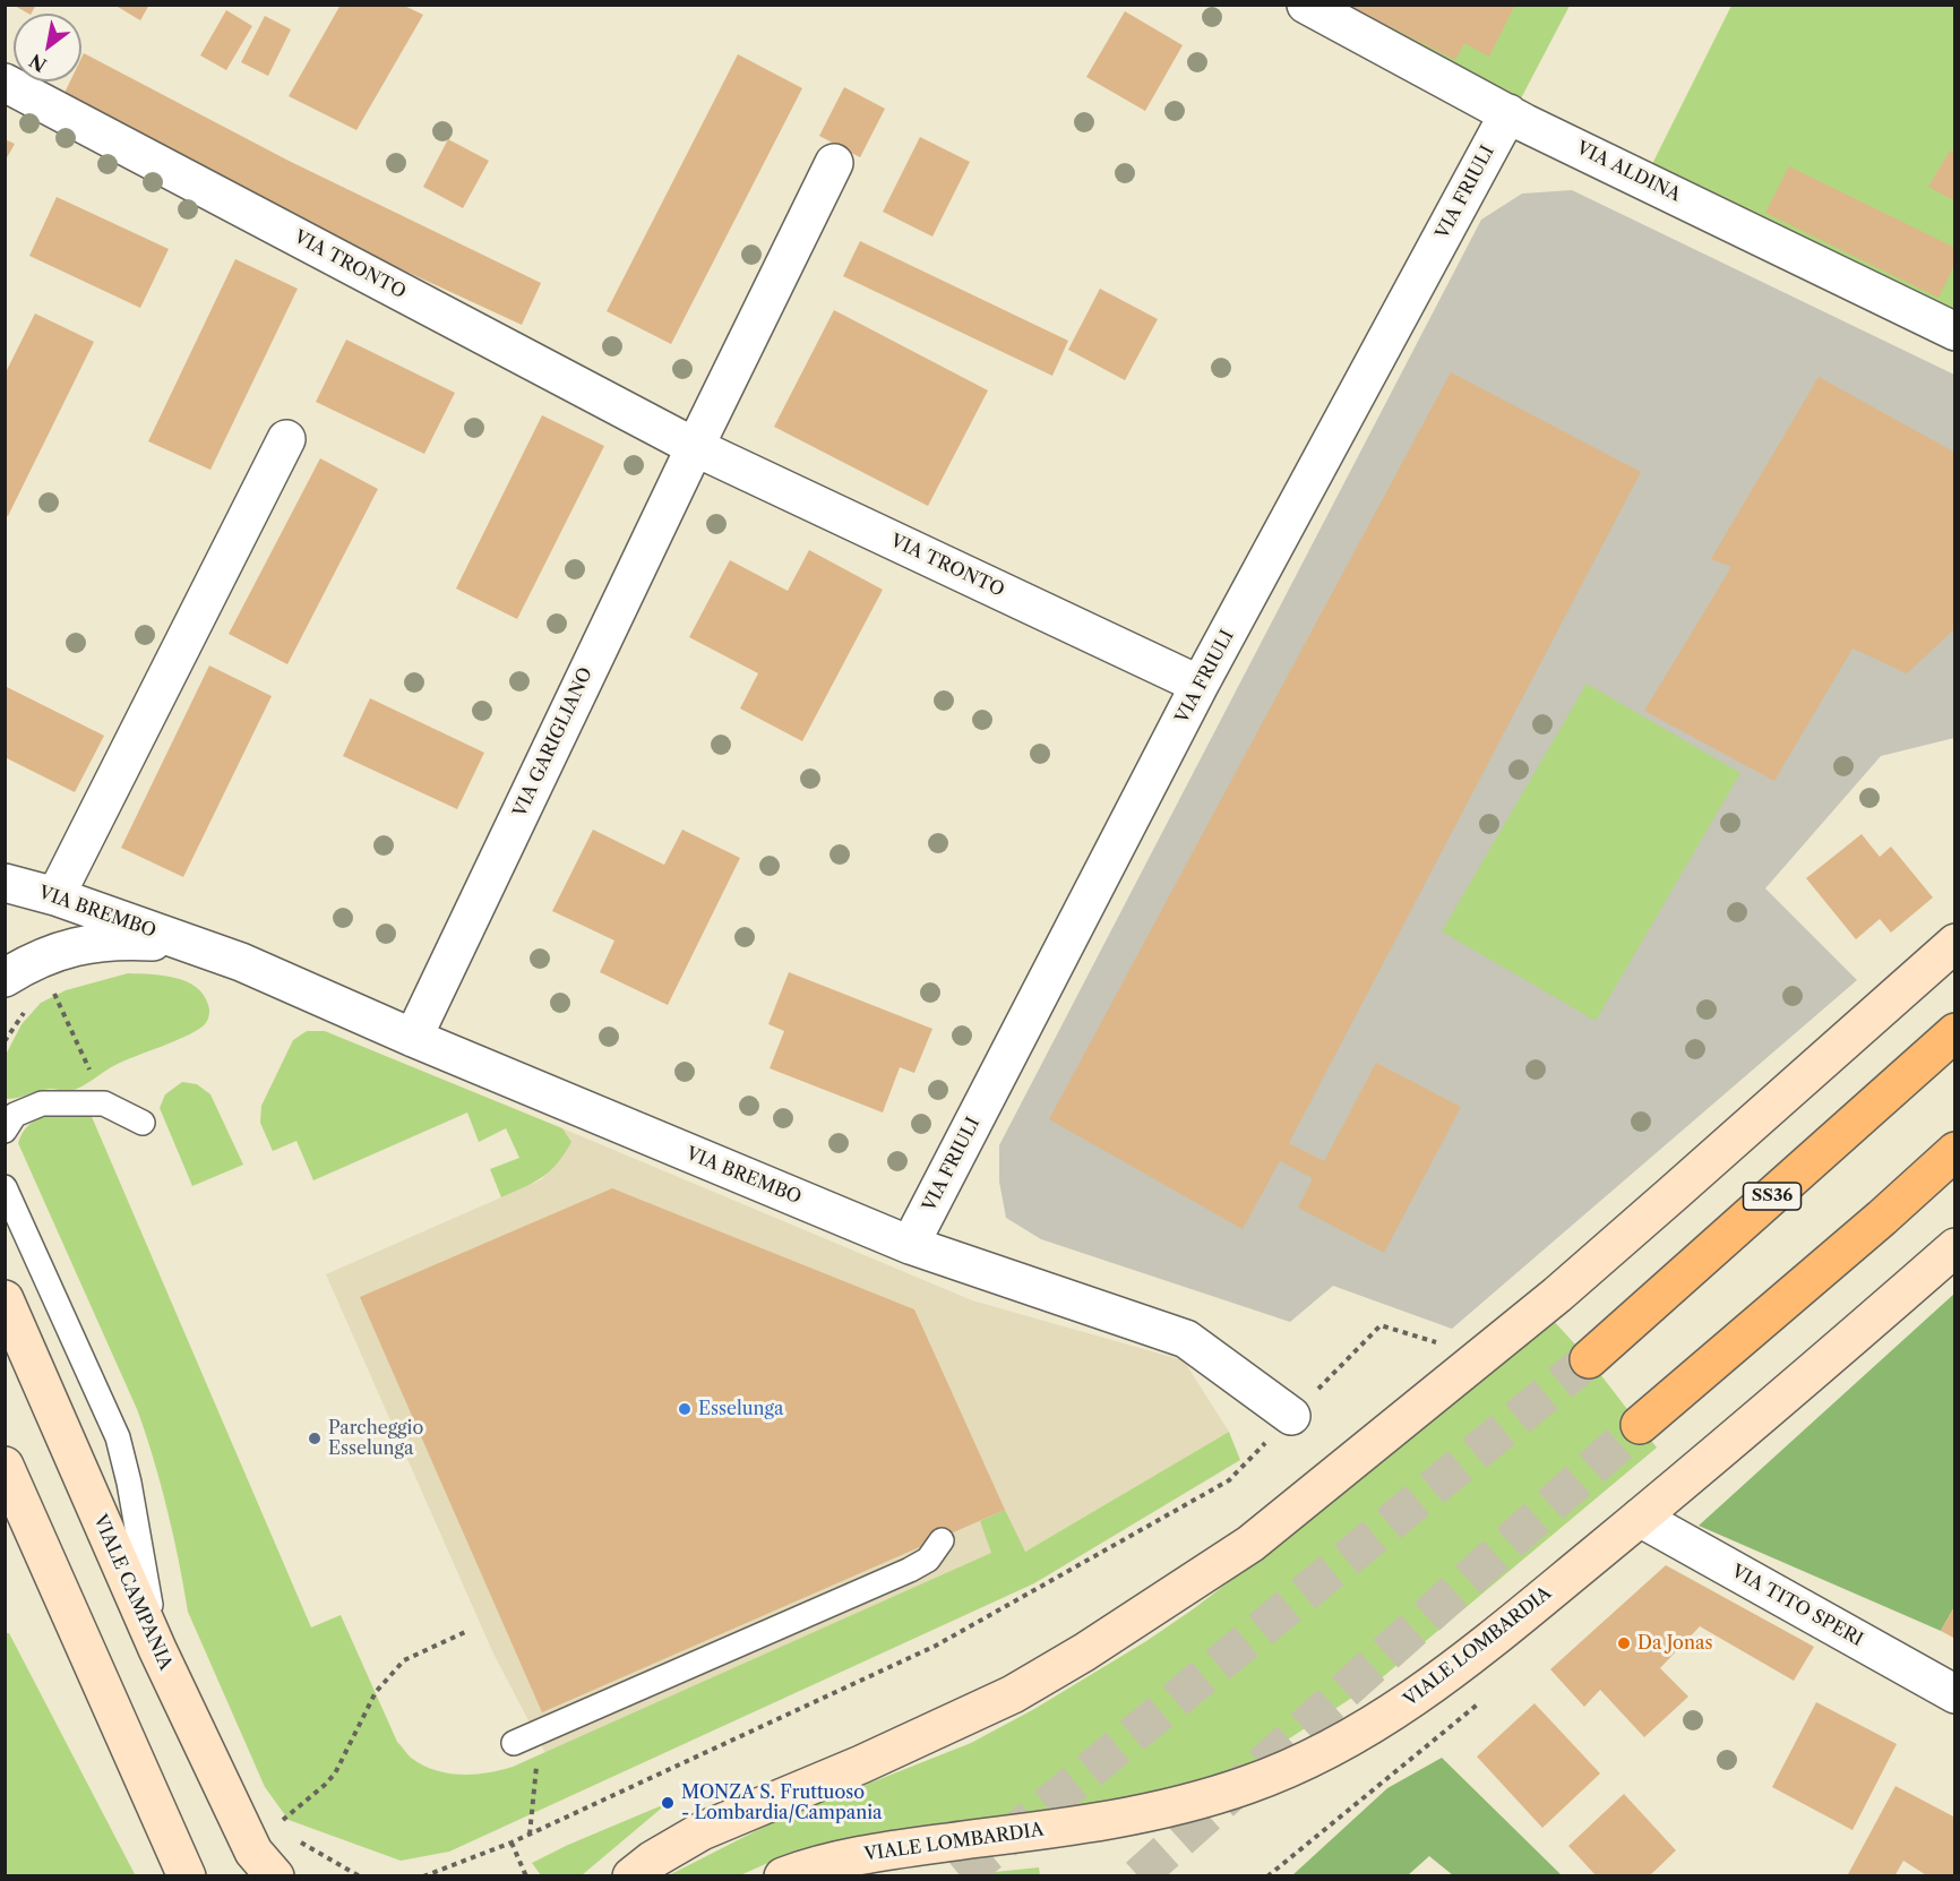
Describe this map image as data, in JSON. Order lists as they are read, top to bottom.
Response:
{
  "streets": {
    "highway": ["SS36"],
    "street": [
      "VIA ALDINA",
      "VIA FRIULI",
      "VIA TRONTO",
      "VIA GARIGLIANO",
      "VIA BREMBO",
      "VIALE CAMPANIA",
      "VIA TITO SPERI",
      "VIALE LOMBARDIA"
    ]
  },
  "crossings": [
    ["VIA ALDINA", "VIA FRIULI"],
    ["VIA FRIULI", "VIA TRONTO"],
    ["VIA FRIULI", "VIA BREMBO"],
    ["VIA TRONTO", "VIA GARIGLIANO"],
    ["VIA GARIGLIANO", "VIA BREMBO"],
    ["VIA TITO SPERI", "VIALE LOMBARDIA"]
  ],
  "places": [
    "Esselunga",
    "Parcheggio Esselunga",
    "Da Jonas",
    "MONZA S. Fruttuoso - Lombardia/Campania"
  ],
  "north": "bottom left"
}
